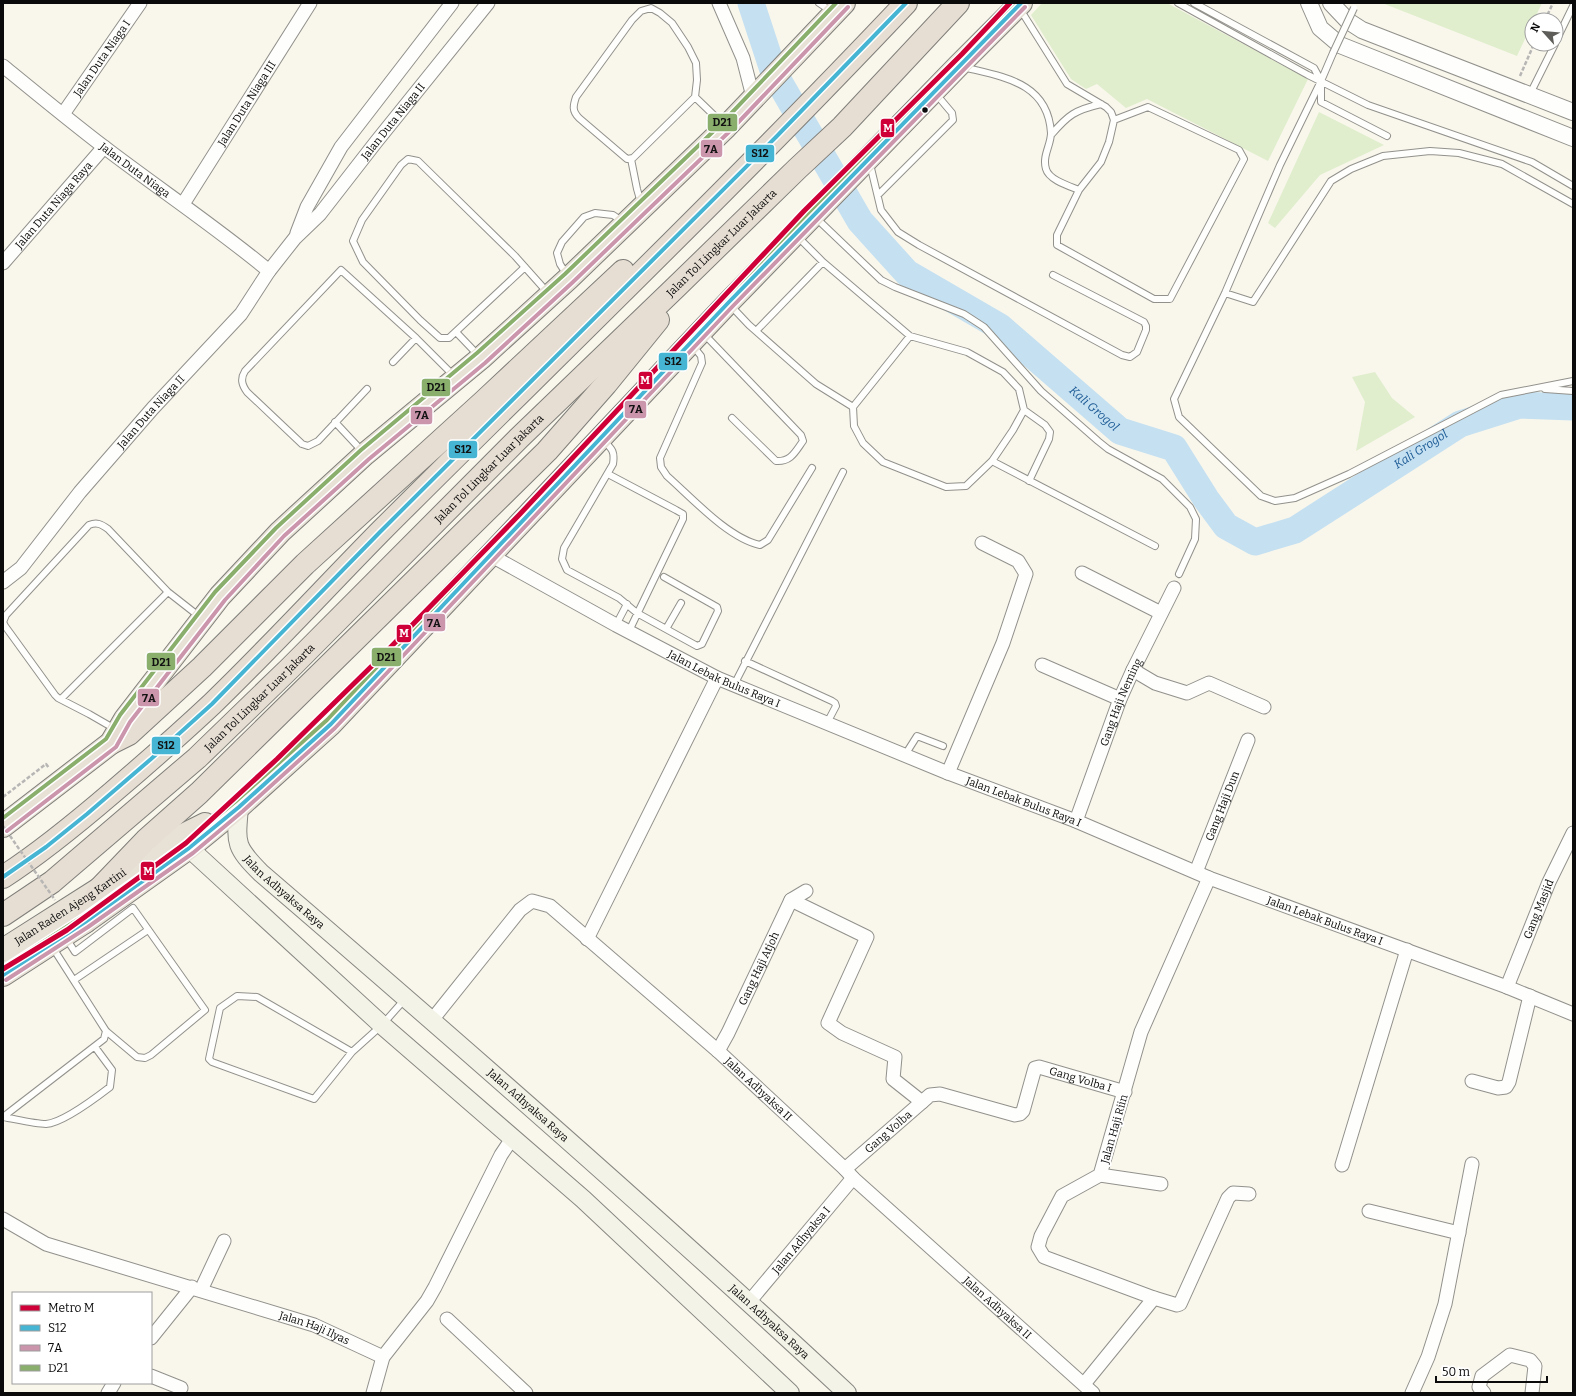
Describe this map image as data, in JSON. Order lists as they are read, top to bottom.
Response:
{
  "streets": {
    "highway": ["Jalan Tol Lingkar Luar Jakarta", "Jalan Raden Ajeng Kartini"],
    "main road": ["Jalan Adhyaksa Raya"],
    "street": [
      "Jalan Duta Niaga I",
      "Jalan Duta Niaga III",
      "Jalan Duta Niaga II",
      "Jalan Duta Niaga",
      "Jalan Duta Niaga Raya",
      "Jalan Lebak Bulus Raya I",
      "Gang Haji Neming",
      "Gang Haji Dun",
      "Gang Masjid",
      "Gang Haji Atjoh",
      "Gang Volba I",
      "Jalan Adhyaksa II",
      "Jalan Haji Riin",
      "Gang Volba",
      "Jalan Adhyaksa I",
      "Jalan Haji Ilyas"
    ]
  },
  "crossings": [
    ["Jalan Duta Niaga I", "Jalan Duta Niaga"],
    ["Jalan Duta Niaga III", "Jalan Duta Niaga"],
    ["Jalan Duta Niaga II", "Jalan Duta Niaga"],
    ["Jalan Duta Niaga", "Jalan Duta Niaga Raya"],
    ["Jalan Lebak Bulus Raya I", "Gang Haji Neming"],
    ["Jalan Lebak Bulus Raya I", "Gang Haji Dun"],
    ["Jalan Lebak Bulus Raya I", "Jalan Raden Ajeng Kartini"],
    ["Jalan Lebak Bulus Raya I", "Gang Masjid"],
    ["Jalan Lebak Bulus Raya I", "Jalan Haji Riin"],
    ["Jalan Adhyaksa Raya", "Jalan Raden Ajeng Kartini"],
    ["Jalan Adhyaksa Raya", "Jalan Adhyaksa II"],
    ["Jalan Adhyaksa Raya", "Jalan Adhyaksa I"],
    ["Gang Haji Atjoh", "Jalan Adhyaksa II"],
    ["Gang Volba I", "Jalan Haji Riin"],
    ["Gang Volba I", "Gang Volba"],
    ["Jalan Adhyaksa II", "Gang Volba"],
    ["Jalan Adhyaksa II", "Jalan Adhyaksa I"],
    ["Gang Volba", "Jalan Adhyaksa I"]
  ],
  "water": ["Kali Grogol"],
  "lines": [
    "metro line M",
    "transit line S12",
    "transit line D21",
    "transit line 7A"
  ],
  "legend": [
    "Metro M",
    "S12",
    "7A",
    "D21"
  ],
  "scale_bar": "50 m",
  "north": "top left"
}
